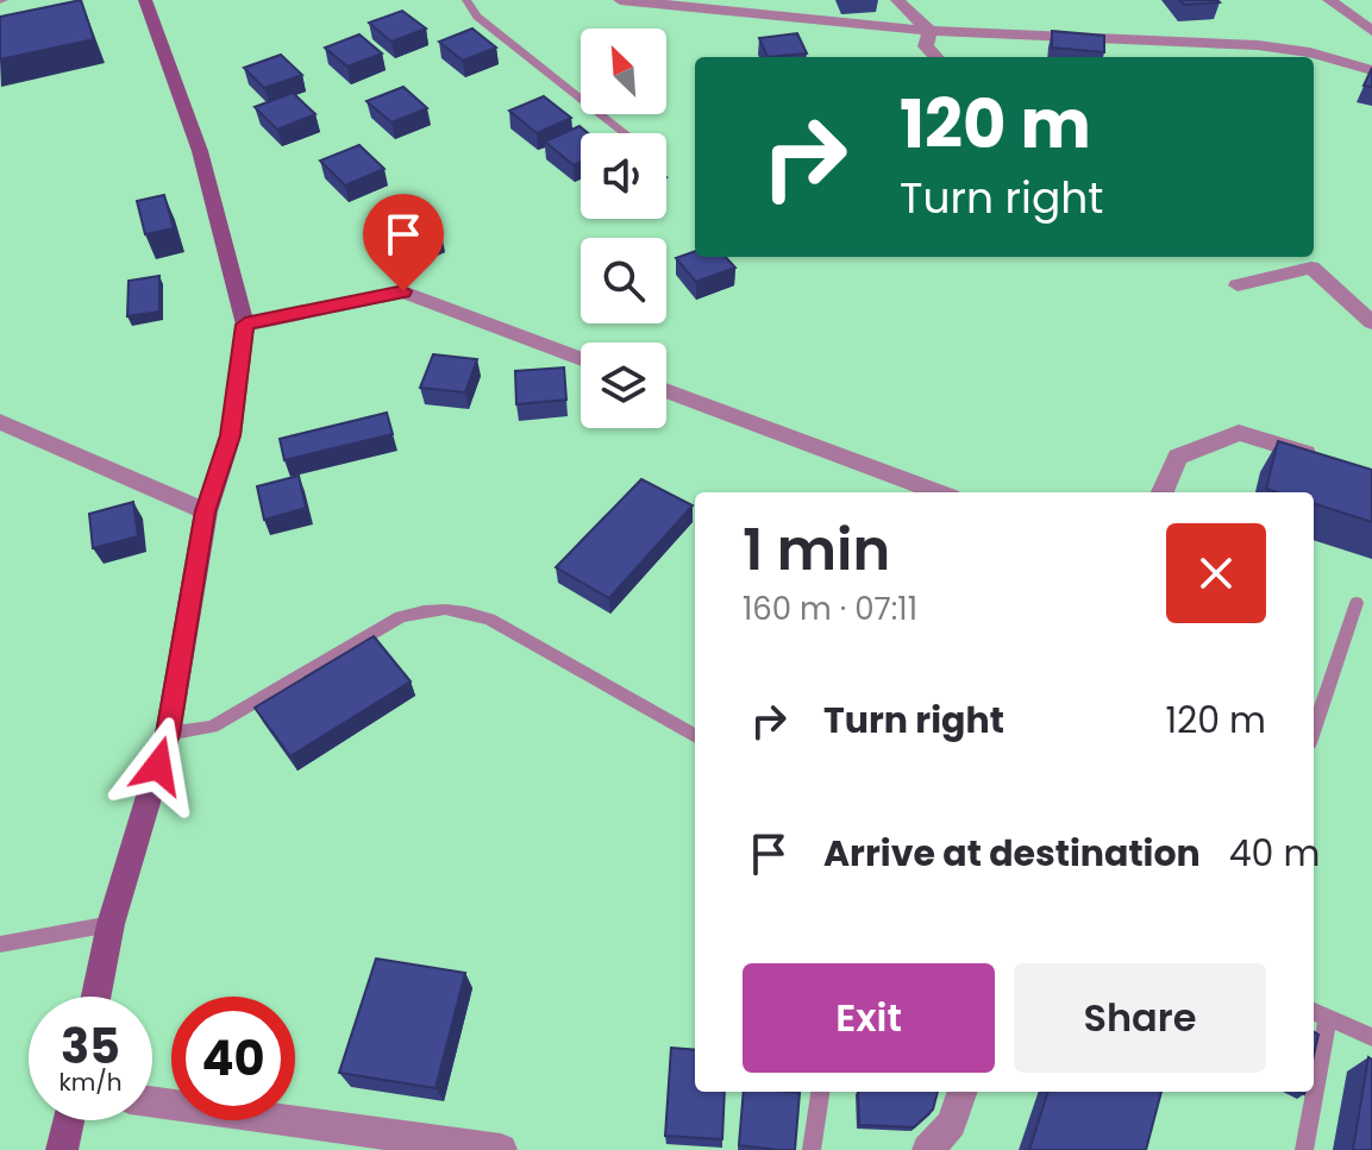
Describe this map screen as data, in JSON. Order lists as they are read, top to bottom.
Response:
{
  "north": "top left",
  "page": {
    "turn": ["120 m", "Turn right"],
    "heading": ["1 min", "160 m · 07:11"],
    "list": [
      {
        "name": "Turn right",
        "value": "120 m"
      },
      {
        "name": "Arrive at destination",
        "value": "40 m"
      }
    ],
    "buttons": ["Exit", "Share"],
    "speed": "35 km/h",
    "limit": "40"
  }
}
